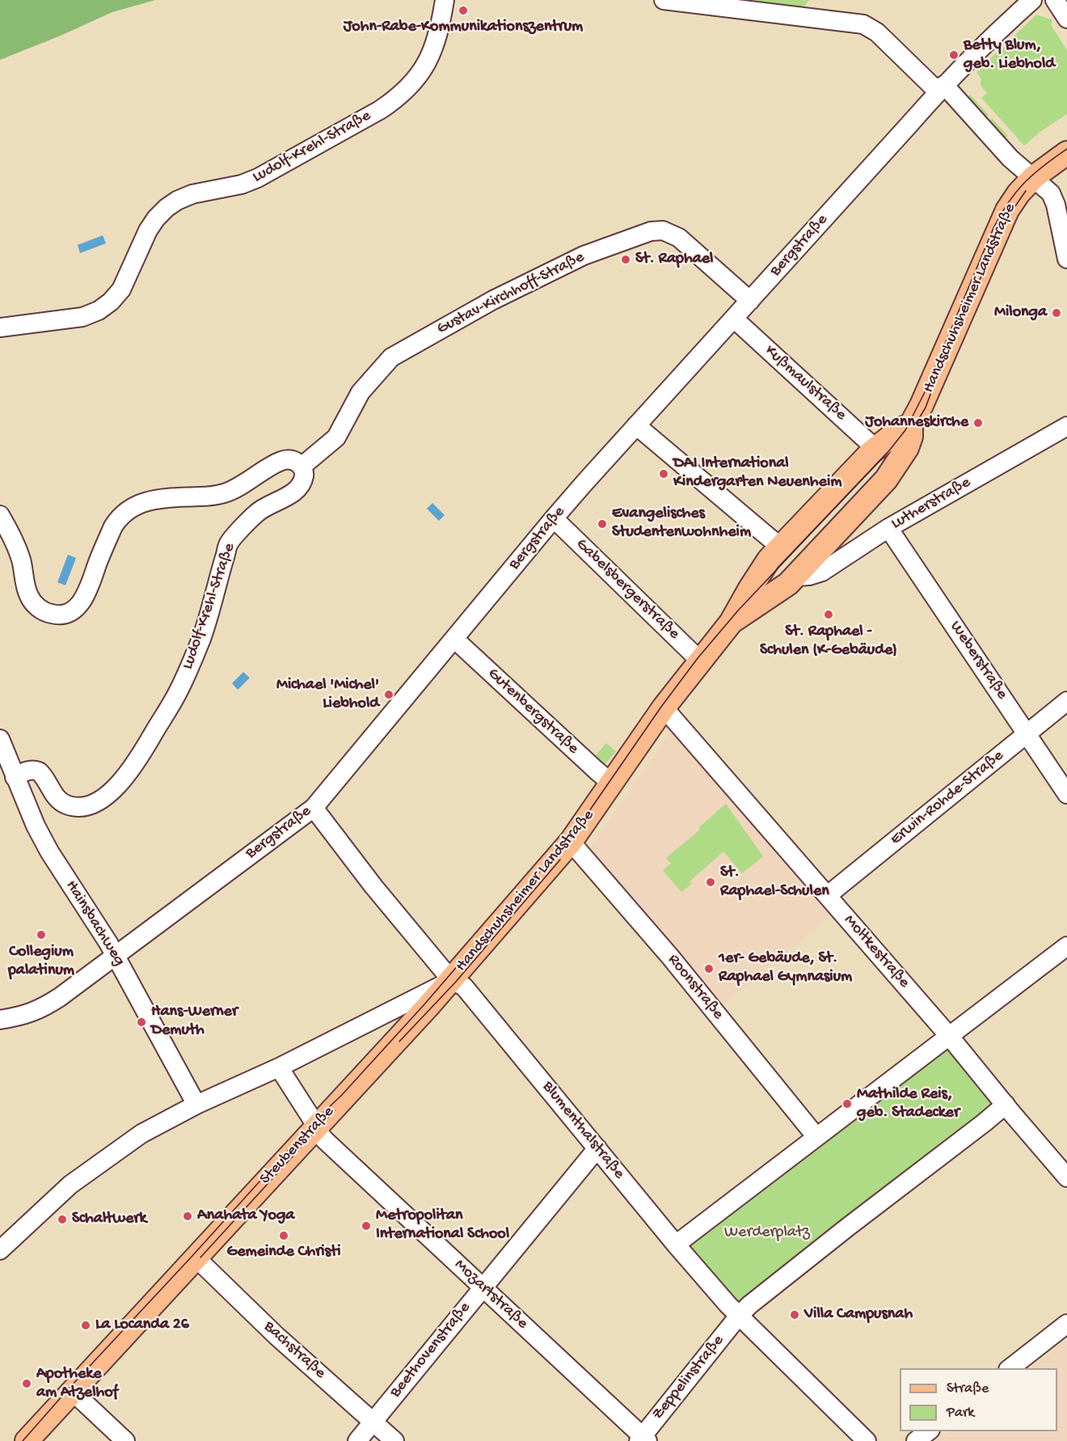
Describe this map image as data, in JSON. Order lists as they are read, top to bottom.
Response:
{
  "streets": {
    "main road": ["Handschuhsheimer Landstraße", "Steubenstraße"],
    "street": [
      "Ludolf-Krehl-Straße",
      "Bergstraße",
      "Gustav-Kirchhoff-Straße",
      "Kußmaulstraße",
      "Lutherstraße",
      "Gabelsbergerstraße",
      "Weberstraße",
      "Gutenbergstraße",
      "Erwin-Rohde-Straße",
      "Hainsbachweg",
      "Moltkestraße",
      "Roonstraße",
      "Blumenthalstraße",
      "Mozartstraße",
      "Bachstraße",
      "Beethovenstraße",
      "Zeppelinstraße"
    ]
  },
  "crossings": [
    ["Ludolf-Krehl-Straße", "Gustav-Kirchhoff-Straße"],
    ["Ludolf-Krehl-Straße", "Hainsbachweg"],
    ["Bergstraße", "Gustav-Kirchhoff-Straße"],
    ["Bergstraße", "Kußmaulstraße"],
    ["Bergstraße", "Gabelsbergerstraße"],
    ["Bergstraße", "Gutenbergstraße"],
    ["Bergstraße", "Hainsbachweg"],
    ["Bergstraße", "Blumenthalstraße"],
    ["Handschuhsheimer Landstraße", "Kußmaulstraße"],
    ["Handschuhsheimer Landstraße", "Lutherstraße"],
    ["Handschuhsheimer Landstraße", "Gabelsbergerstraße"],
    ["Handschuhsheimer Landstraße", "Gutenbergstraße"],
    ["Handschuhsheimer Landstraße", "Hainsbachweg"],
    ["Handschuhsheimer Landstraße", "Moltkestraße"],
    ["Handschuhsheimer Landstraße", "Roonstraße"],
    ["Handschuhsheimer Landstraße", "Blumenthalstraße"],
    ["Handschuhsheimer Landstraße", "Steubenstraße"],
    ["Lutherstraße", "Weberstraße"],
    ["Weberstraße", "Erwin-Rohde-Straße"],
    ["Erwin-Rohde-Straße", "Moltkestraße"],
    ["Blumenthalstraße", "Steubenstraße"],
    ["Blumenthalstraße", "Beethovenstraße"],
    ["Blumenthalstraße", "Zeppelinstraße"],
    ["Steubenstraße", "Mozartstraße"],
    ["Steubenstraße", "Bachstraße"],
    ["Mozartstraße", "Beethovenstraße"],
    ["Mozartstraße", "Zeppelinstraße"],
    ["Bachstraße", "Beethovenstraße"]
  ],
  "parks": ["Werderplatz"],
  "places": [
    "John-Rabe-Kommunikationszentrum",
    "Betty Blum, geb. Liebhold",
    "St. Raphael",
    "Milonga",
    "Johanneskirche",
    "DAI International Kindergarten Neuenheim",
    "Evangelisches Studentenwohnheim",
    "St. Raphael - Schulen (K-Gebäude)",
    "Michael 'Michel' Liebhold",
    "St. Raphael-Schulen",
    "Collegium palatinum",
    "1er- Gebäude, St. Raphael Gymnasium",
    "Hans-Werner Demuth",
    "Mathilde Reis, geb. Stadecker",
    "Anahata Yoga",
    "Schaltwerk",
    "Metropolitan International School",
    "Gemeinde Christi",
    "Villa Campusnah",
    "La Locanda 26",
    "Apotheke am Atzelhof"
  ],
  "legend": ["Straße", "Park"]
}
